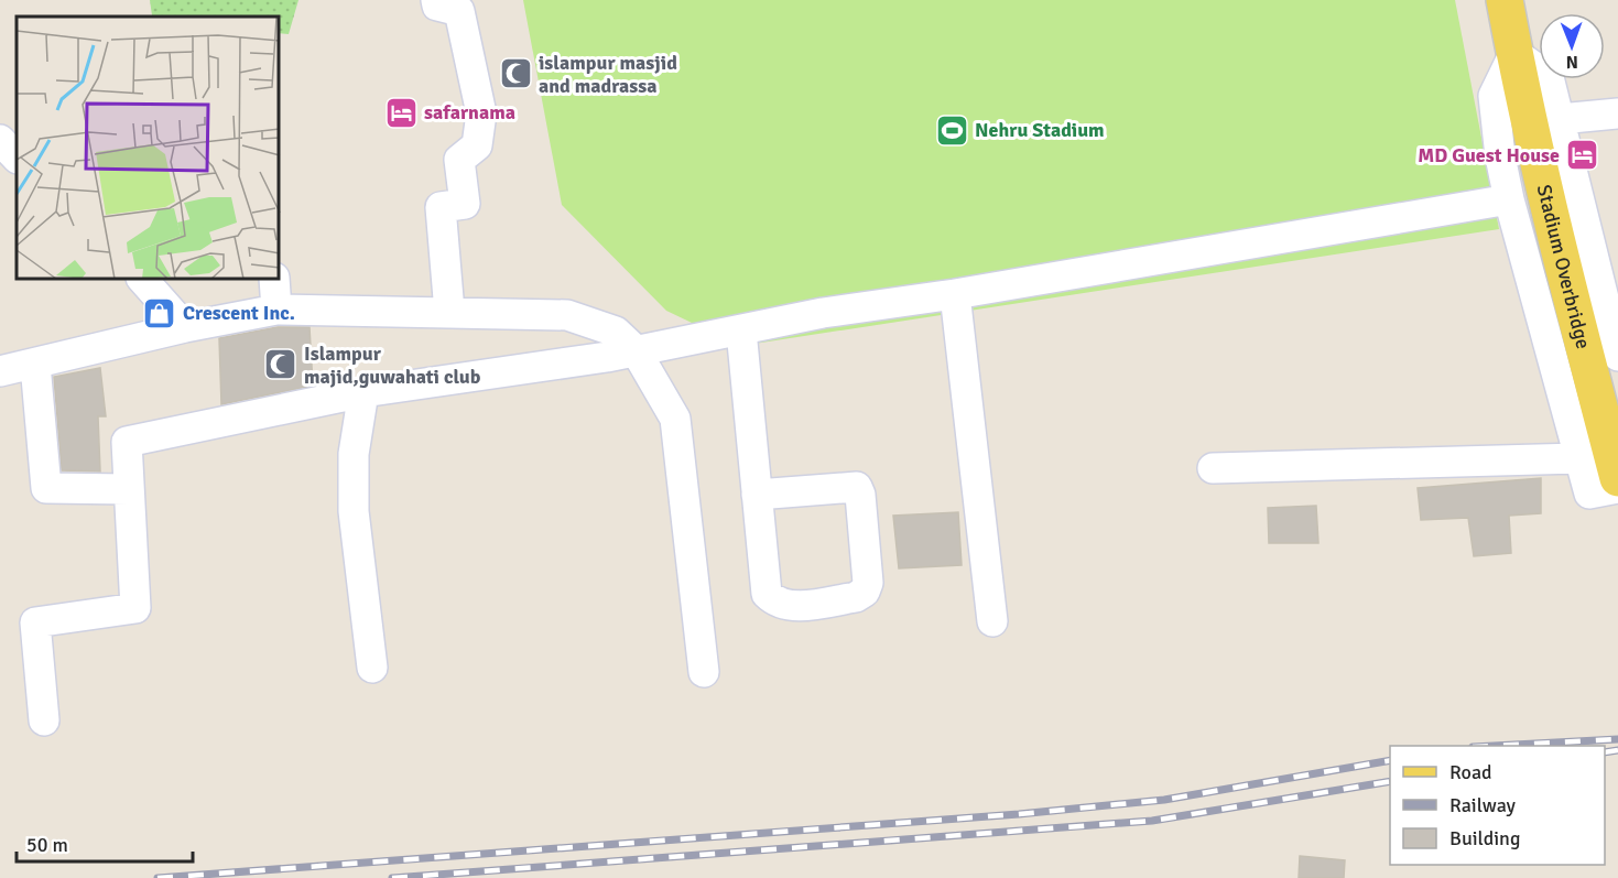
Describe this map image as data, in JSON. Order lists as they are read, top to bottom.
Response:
{
  "streets": {
    "main road": ["Stadium Overbridge"]
  },
  "places": {
    "mosque": ["islampur masjid and madrassa", "Islampur majid,guwahati club"],
    "hotel": ["safarnama", "MD Guest House"],
    "sports": ["Nehru Stadium"],
    "shop": ["Crescent Inc."]
  },
  "legend": ["Road", "Railway", "Building"],
  "scale_bar": "50 m",
  "north": "bottom"
}
